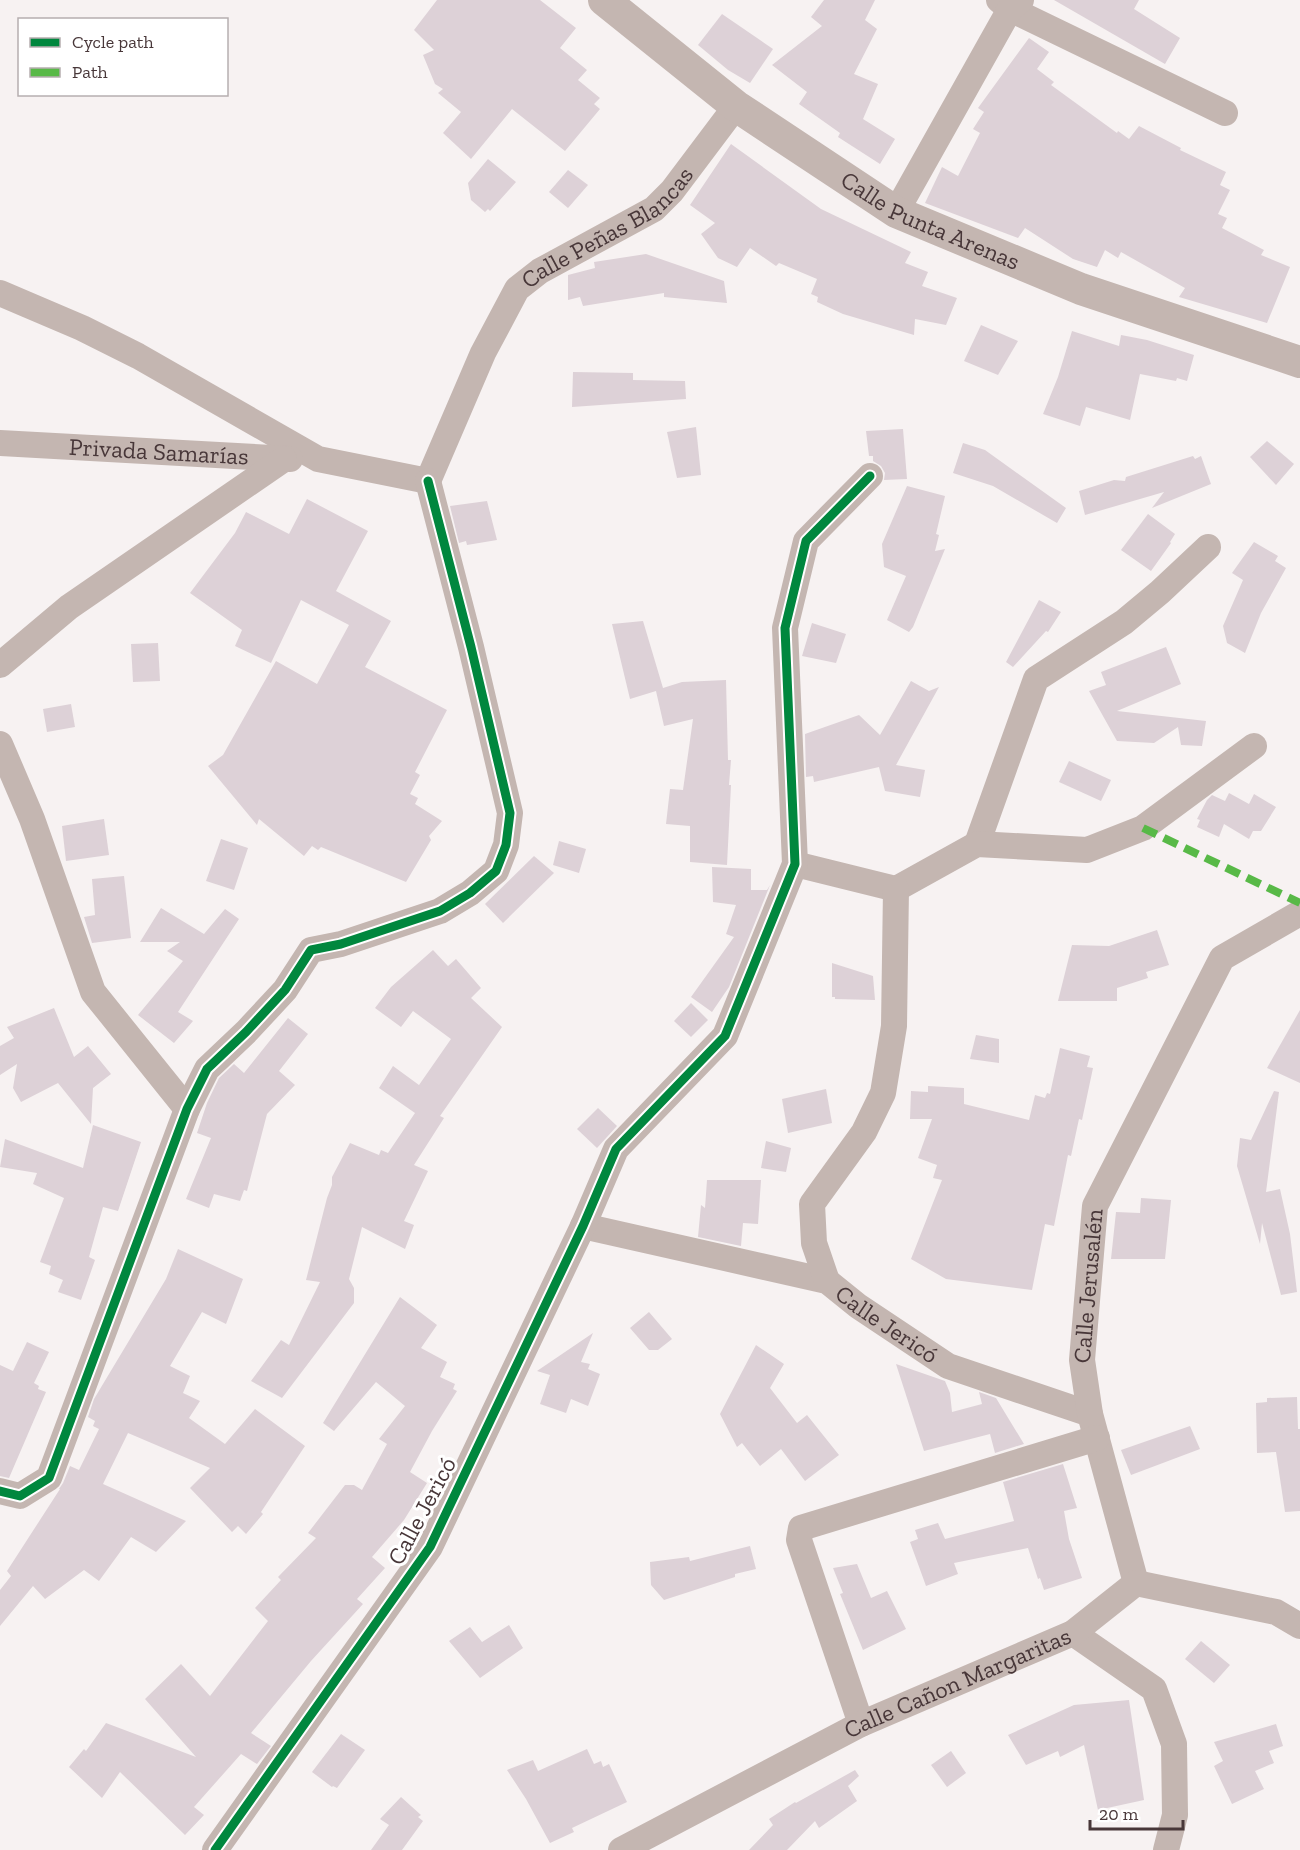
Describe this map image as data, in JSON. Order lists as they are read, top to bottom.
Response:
{
  "streets": {
    "street": [
      "Calle Punta Arenas",
      "Calle Peñas Blancas",
      "Privada Samarías",
      "Calle Jerusalén",
      "Calle Jericó",
      "Calle Cañon Margaritas"
    ]
  },
  "crossings": [
    ["Calle Punta Arenas", "Calle Peñas Blancas"],
    ["Calle Jerusalén", "Calle Jericó"],
    ["Calle Jerusalén", "Calle Cañon Margaritas"]
  ],
  "legend": ["Cycle path", "Path"],
  "scale_bar": "20 m"
}
